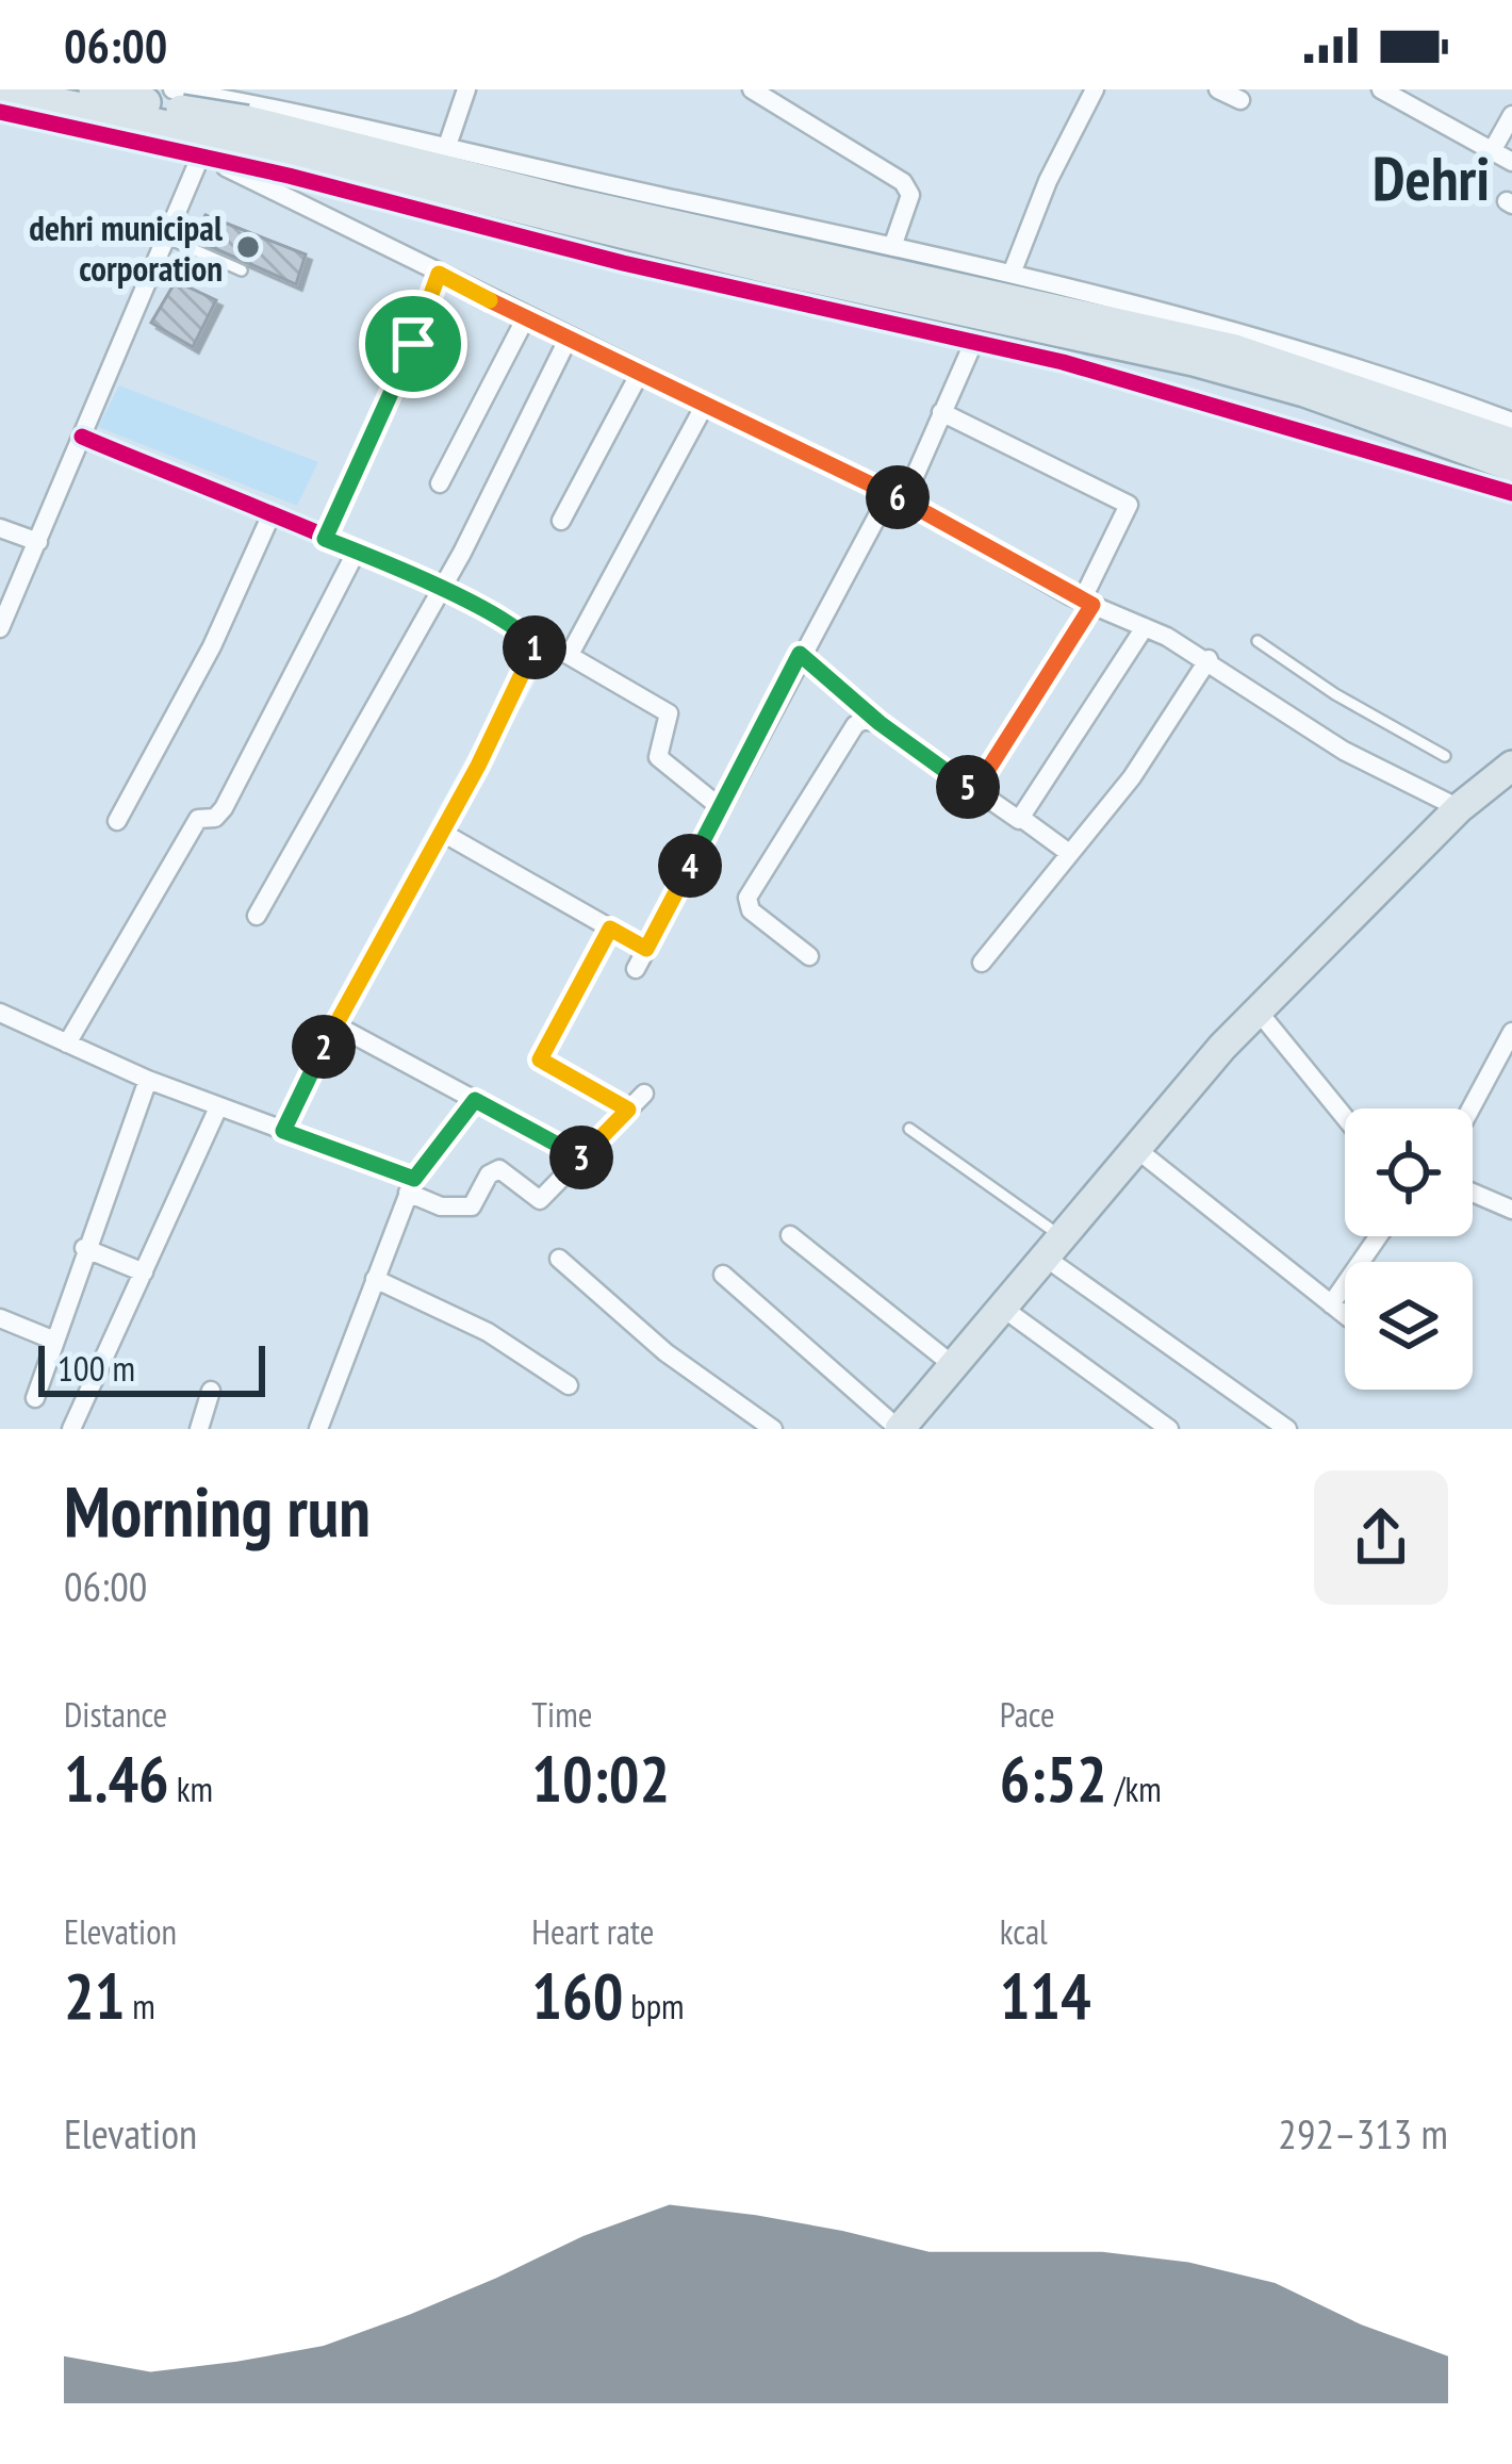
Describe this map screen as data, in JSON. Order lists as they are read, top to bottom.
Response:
{
  "districts": ["Dehri"],
  "places": ["dehri municipal corporation"],
  "scale_bar": "100 m",
  "page": {
    "status": "06:00",
    "pins": [
      "6",
      "1",
      "5",
      "4",
      "2",
      "3"
    ],
    "scale": "100 m",
    "heading": ["Morning run", "06:00"],
    "stats": [
      ["Distance", "1.46 km"],
      ["Time", "10:02"],
      ["Pace", "6:52 /km"],
      ["Elevation", "21 m"],
      ["Heart rate", "160 bpm"],
      ["kcal", "114"]
    ],
    "chart": ["Elevation", "292–313 m"]
  }
}
